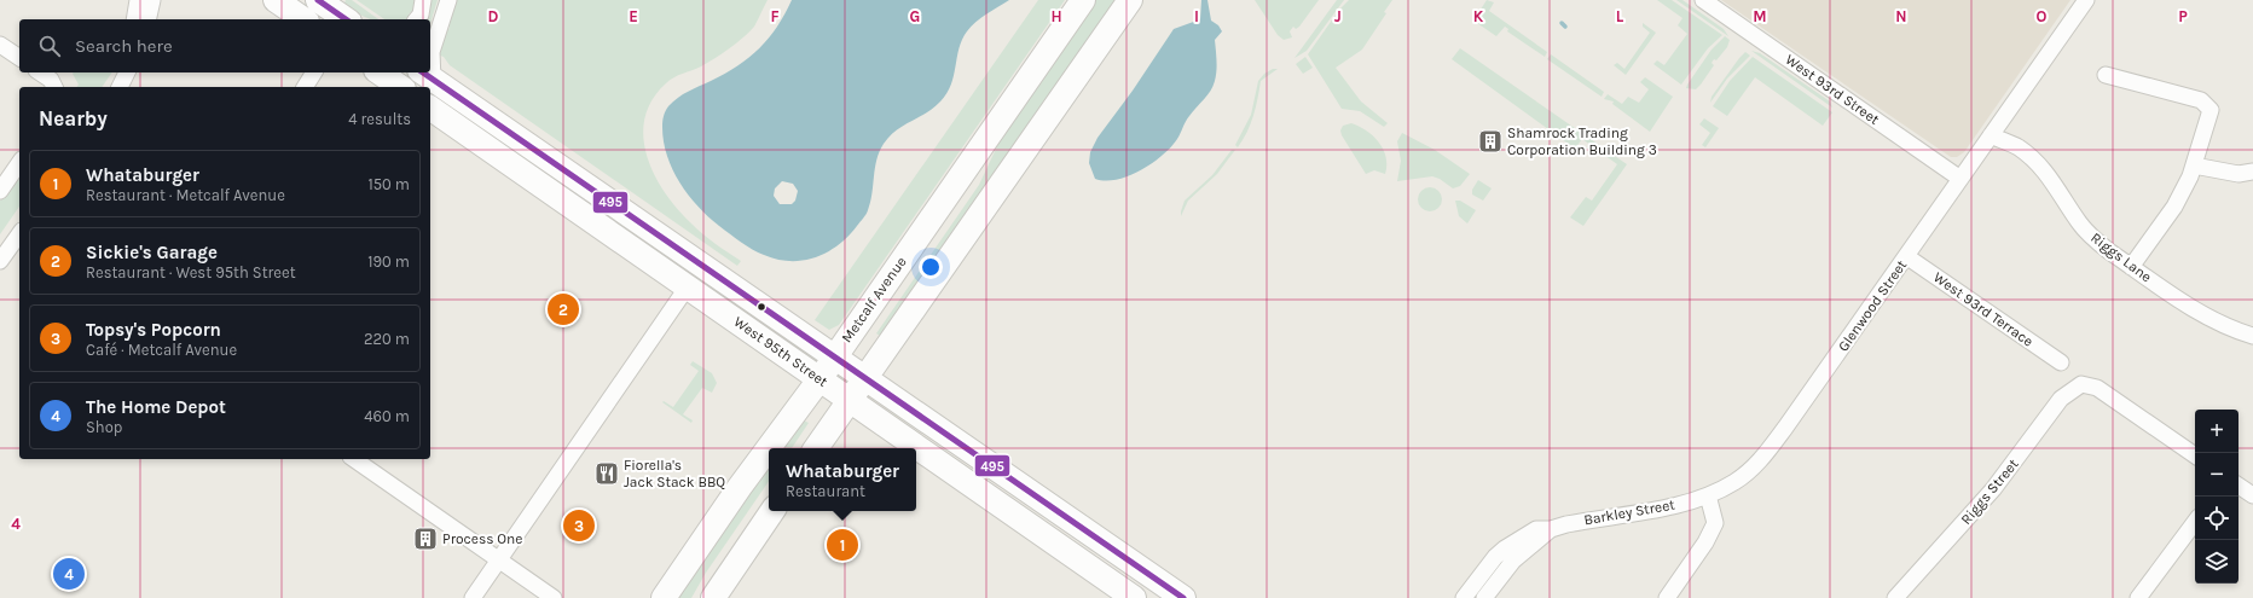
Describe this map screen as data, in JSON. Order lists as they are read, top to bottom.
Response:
{
  "streets": {
    "main road": ["Metcalf Avenue", "West 95th Street"],
    "street": [
      "West 93rd Street",
      "Riggs Lane",
      "Glenwood Street",
      "West 93rd Terrace",
      "Riggs Street",
      "Barkley Street"
    ]
  },
  "crossings": [
    ["West 93rd Street", "Glenwood Street"],
    ["Riggs Lane", "Glenwood Street"],
    ["Metcalf Avenue", "West 95th Street"],
    ["Glenwood Street", "West 93rd Terrace"],
    ["Glenwood Street", "Barkley Street"]
  ],
  "places": {
    "building": ["Shamrock Trading Corporation Building 3", "Process One"],
    "restaurant": ["Fiorella's Jack Stack BBQ"]
  },
  "lines": ["transit line 495"],
  "page": {
    "search": "Search here",
    "heading": ["Nearby", "4 results"],
    "list": [
      {
        "mark": "1",
        "name": "Whataburger",
        "note": "Restaurant · Metcalf Avenue",
        "value": "150 m"
      },
      {
        "mark": "2",
        "name": "Sickie's Garage",
        "note": "Restaurant · West 95th Street",
        "value": "190 m"
      },
      {
        "mark": "3",
        "name": "Topsy's Popcorn",
        "note": "Café · Metcalf Avenue",
        "value": "220 m"
      },
      {
        "mark": "4",
        "name": "The Home Depot",
        "note": "Shop",
        "value": "460 m"
      }
    ],
    "pins": [
      "2",
      "3",
      "1",
      "4"
    ],
    "map_buttons": ["+", "−"],
    "popup": ["Whataburger", "Restaurant"]
  },
  "grid": {
    "columns": [
      "D",
      "E",
      "F",
      "G",
      "H",
      "I",
      "J",
      "K",
      "L",
      "M",
      "N",
      "O",
      "P"
    ],
    "rows": ["4"]
  }
}
